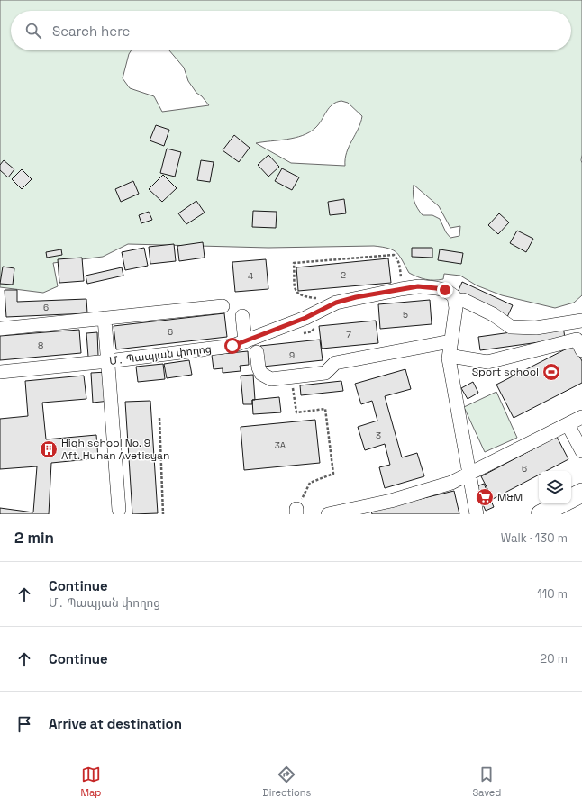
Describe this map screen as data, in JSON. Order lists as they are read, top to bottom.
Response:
{
  "streets": {
    "street": ["Մ․ Պապյան փողոց"]
  },
  "places": {
    "sports": ["Sport school"],
    "building": ["High school No. 9 Aft. Hunan Avetisyan"],
    "supermarket": ["M&M"]
  },
  "house_numbers": [
    "2",
    "4",
    "6",
    "5",
    "6",
    "7",
    "8",
    "9",
    "3",
    "3A",
    "6"
  ],
  "page": {
    "search": "Search here",
    "heading": ["2 min", "Walk · 130 m"],
    "list": [
      ["Continue", "Մ․ Պապյան փողոց", "110 m"],
      ["Continue", "20 m"],
      "Arrive at destination"
    ],
    "nav": ["Map", "Directions", "Saved"]
  }
}
